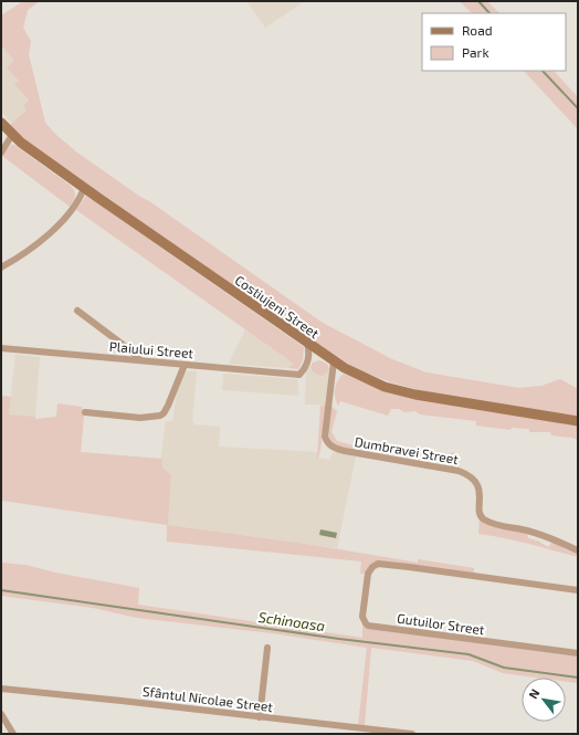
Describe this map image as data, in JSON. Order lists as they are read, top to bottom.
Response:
{
  "streets": {
    "street": [
      "Costiujeni Street",
      "Plaiului Street",
      "Dumbravei Street",
      "Gutuilor Street",
      "Sfântul Nicolae Street"
    ]
  },
  "crossings": [
    ["Costiujeni Street", "Plaiului Street"],
    ["Costiujeni Street", "Dumbravei Street"]
  ],
  "water": ["Schinoasa"],
  "legend": ["Road", "Park"],
  "north": "top left"
}
